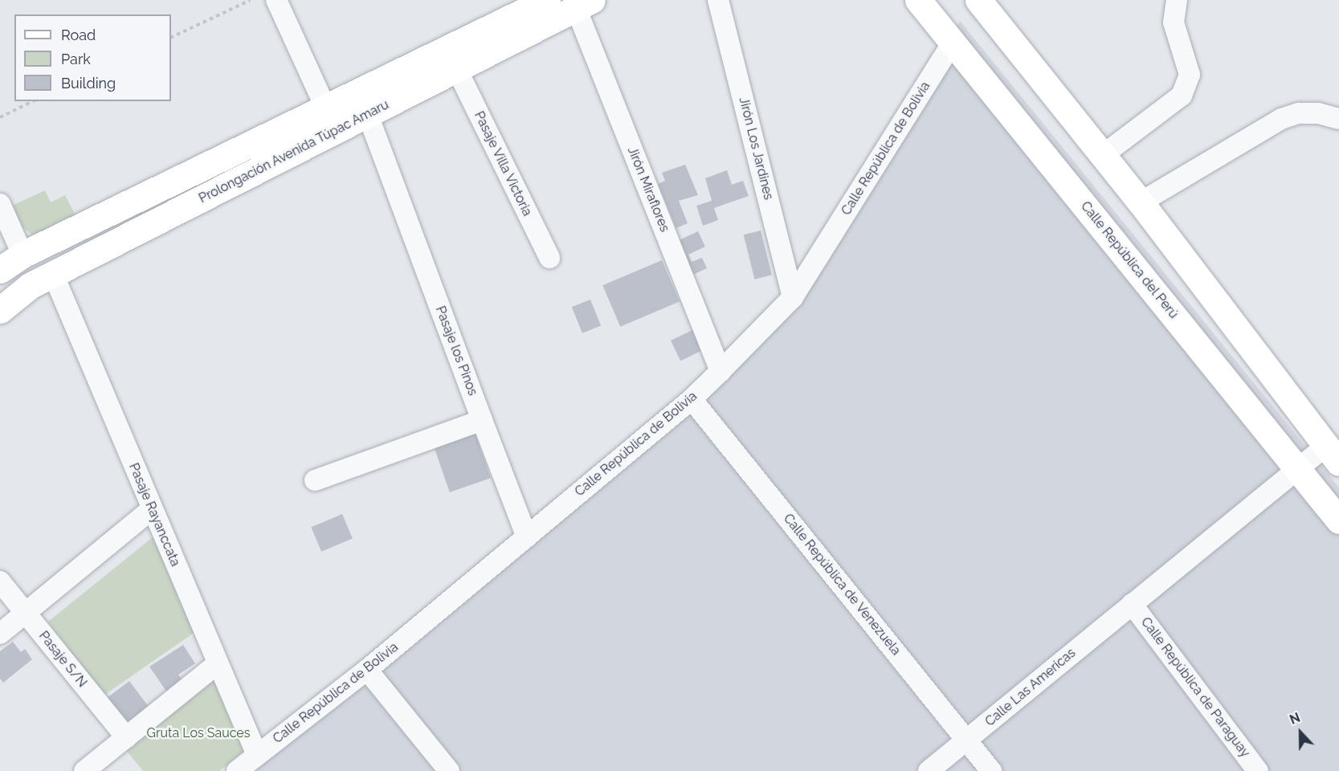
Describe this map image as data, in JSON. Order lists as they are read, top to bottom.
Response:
{
  "streets": {
    "main road": ["Prolongación Avenida Túpac Amaru", "Calle República del Perú"],
    "street": [
      "Jirón Los Jardines",
      "Calle República de Bolivia",
      "Pasaje Villa Victoria",
      "Jirón Miraflores",
      "Pasaje los Pinos",
      "Pasaje Rayanccata",
      "Calle República de Venezuela",
      "Pasaje S/N",
      "Calle Las Americas",
      "Calle República de Paraguay"
    ]
  },
  "crossings": [
    ["Jirón Los Jardines", "Calle República de Bolivia"],
    ["Calle República de Bolivia", "Jirón Miraflores"],
    ["Calle República de Bolivia", "Calle República del Perú"],
    ["Calle República de Bolivia", "Pasaje los Pinos"],
    ["Calle República de Bolivia", "Pasaje Rayanccata"],
    ["Calle República de Bolivia", "Calle República de Venezuela"],
    ["Prolongación Avenida Túpac Amaru", "Pasaje Villa Victoria"],
    ["Prolongación Avenida Túpac Amaru", "Jirón Miraflores"],
    ["Prolongación Avenida Túpac Amaru", "Pasaje los Pinos"],
    ["Prolongación Avenida Túpac Amaru", "Pasaje Rayanccata"],
    ["Calle República del Perú", "Calle Las Americas"],
    ["Calle República de Venezuela", "Calle Las Americas"],
    ["Calle Las Americas", "Calle República de Paraguay"]
  ],
  "parks": ["Gruta Los Sauces"],
  "legend": ["Road", "Park", "Building"],
  "north": "top"
}
